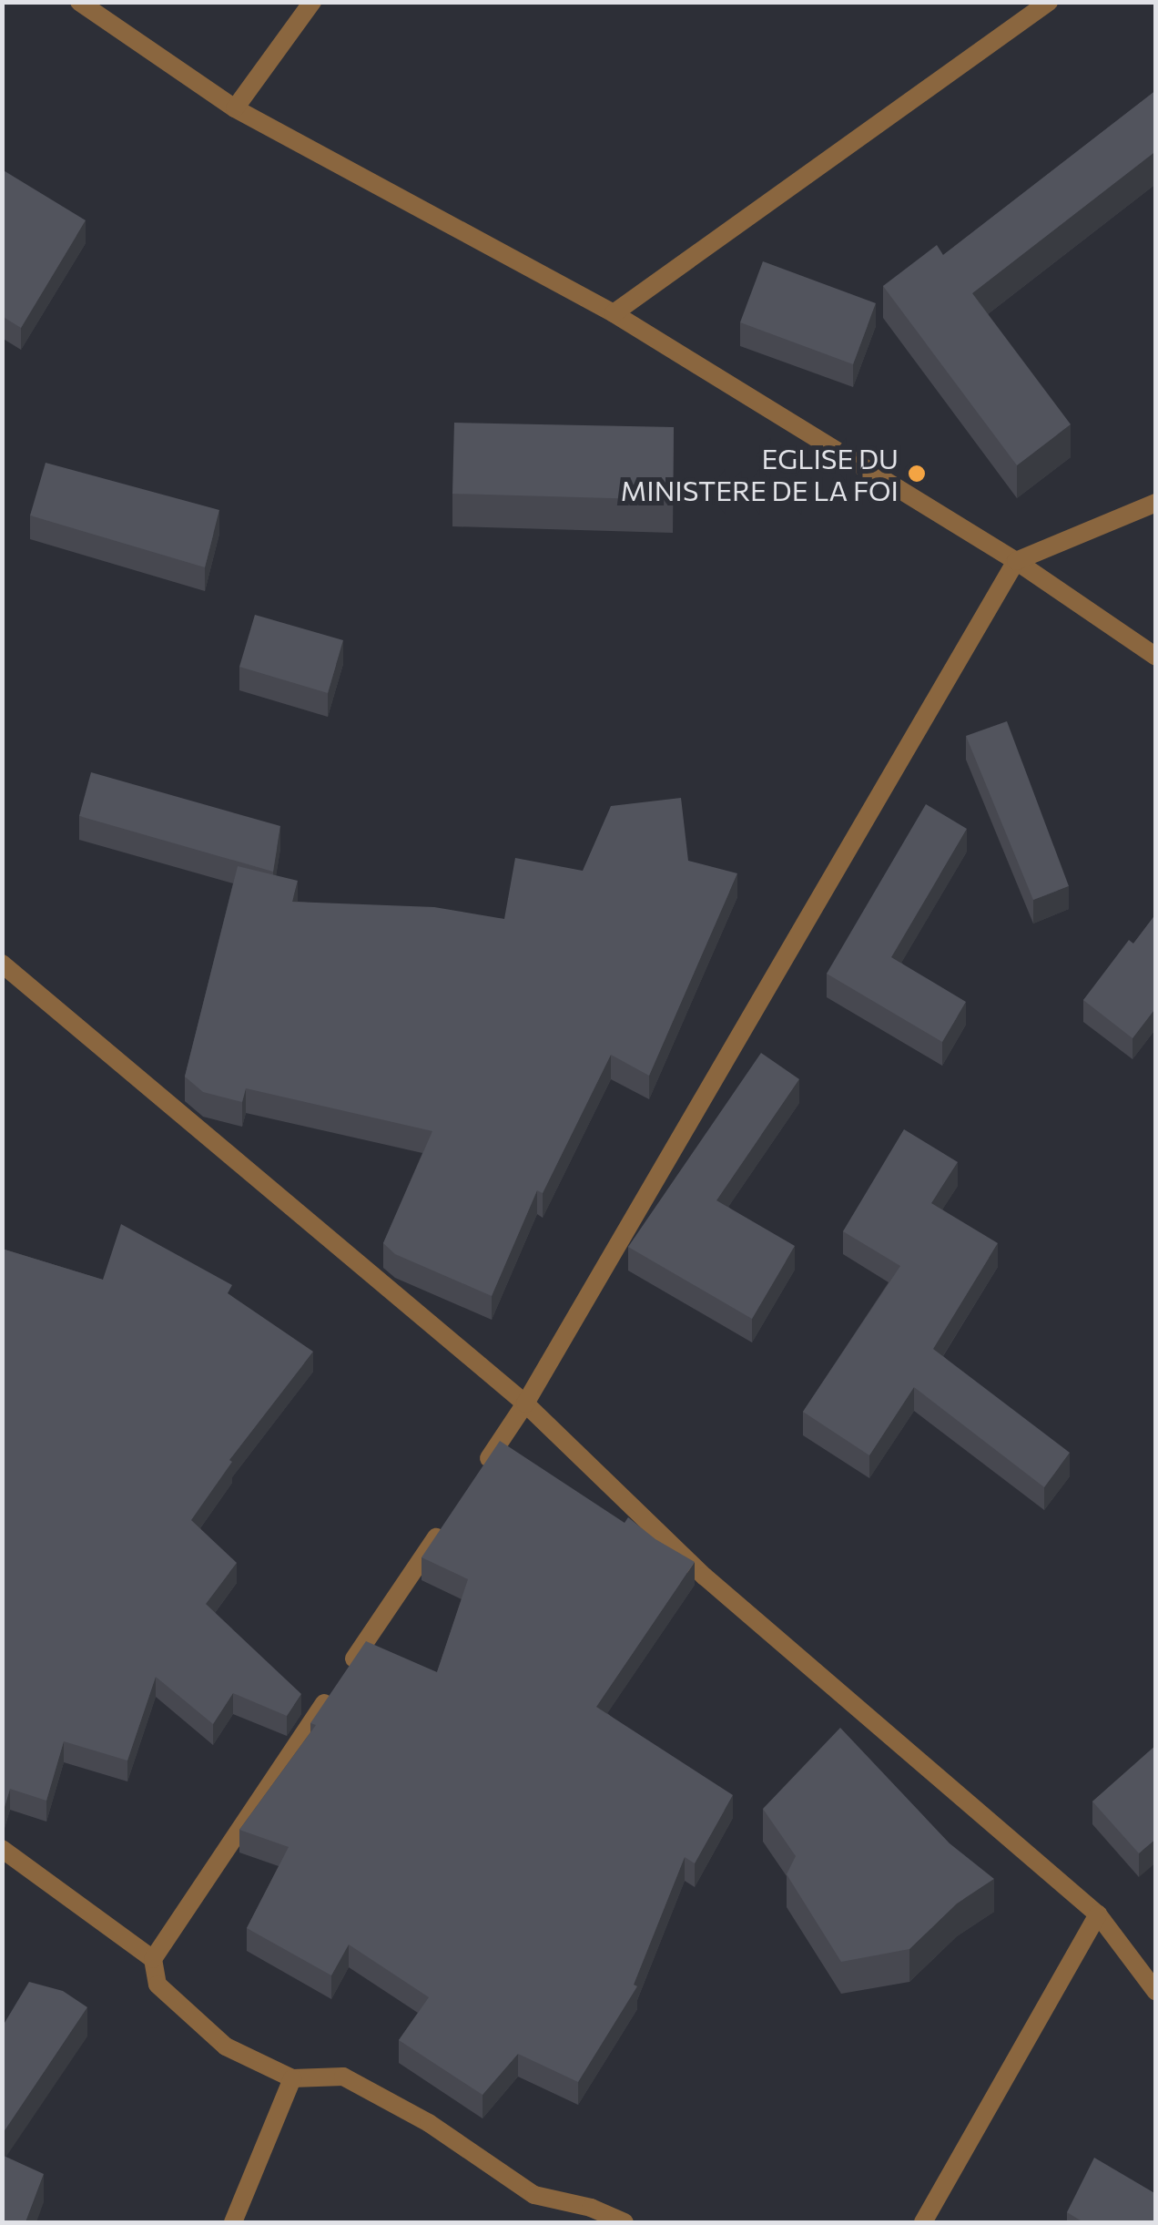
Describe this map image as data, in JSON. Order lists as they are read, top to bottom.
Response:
{
  "places": ["EGLISE DU MINISTERE DE LA FOI"]
}
